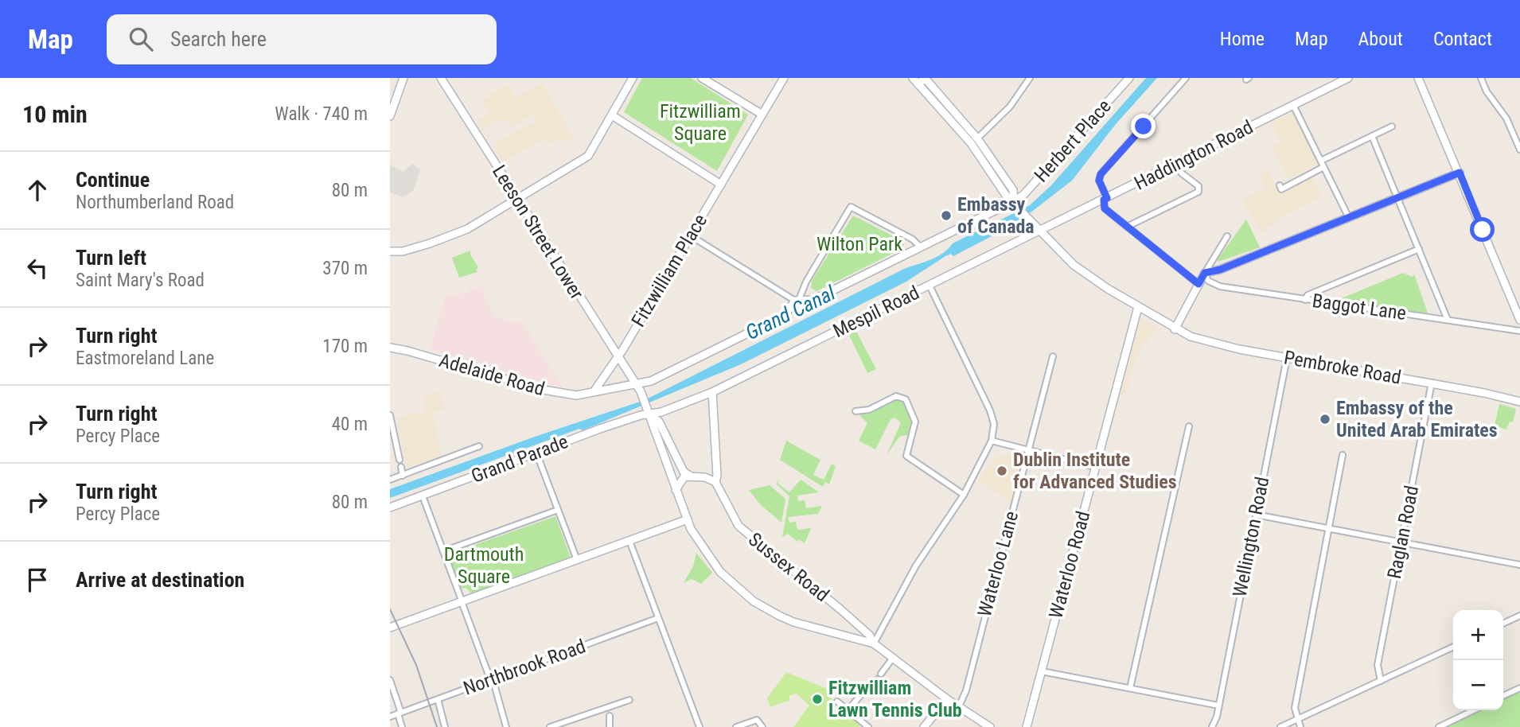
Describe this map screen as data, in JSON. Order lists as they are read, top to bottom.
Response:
{
  "streets": {
    "main road": [
      "Herbert Place",
      "Haddington Road",
      "Leeson Street Lower",
      "Fitzwilliam Place",
      "Mespil Road",
      "Pembroke Road",
      "Adelaide Road",
      "Grand Parade",
      "Waterloo Road",
      "Sussex Road"
    ],
    "street": [
      "Baggot Lane",
      "Raglan Road",
      "Wellington Road",
      "Waterloo Lane",
      "Northbrook Road"
    ]
  },
  "crossings": [
    ["Herbert Place", "Pembroke Road"],
    ["Herbert Place", "Adelaide Road"],
    ["Haddington Road", "Mespil Road"],
    ["Haddington Road", "Pembroke Road"],
    ["Leeson Street Lower", "Fitzwilliam Place"],
    ["Leeson Street Lower", "Mespil Road"],
    ["Leeson Street Lower", "Adelaide Road"],
    ["Leeson Street Lower", "Grand Parade"],
    ["Mespil Road", "Pembroke Road"],
    ["Mespil Road", "Grand Parade"],
    ["Pembroke Road", "Raglan Road"],
    ["Pembroke Road", "Wellington Road"],
    ["Pembroke Road", "Waterloo Road"]
  ],
  "water": ["Grand Canal"],
  "parks": ["Fitzwilliam Square", "Wilton Park", "Dartmouth Square"],
  "places": [
    "Embassy of Canada",
    "Embassy of the United Arab Emirates",
    "Dublin Institute for Advanced Studies",
    "Fitzwilliam Lawn Tennis Club"
  ],
  "page": {
    "header": "Map",
    "search": "Search here",
    "nav": [
      "Home",
      "Map",
      "About",
      "Contact"
    ],
    "heading": ["10 min", "Walk · 740 m"],
    "list": [
      ["Continue", "Northumberland Road", "80 m"],
      ["Turn left", "Saint Mary's Road", "370 m"],
      ["Turn right", "Eastmoreland Lane", "170 m"],
      ["Turn right", "Percy Place", "40 m"],
      ["Turn right", "Percy Place", "80 m"],
      "Arrive at destination"
    ],
    "map_buttons": ["+", "−"]
  }
}
